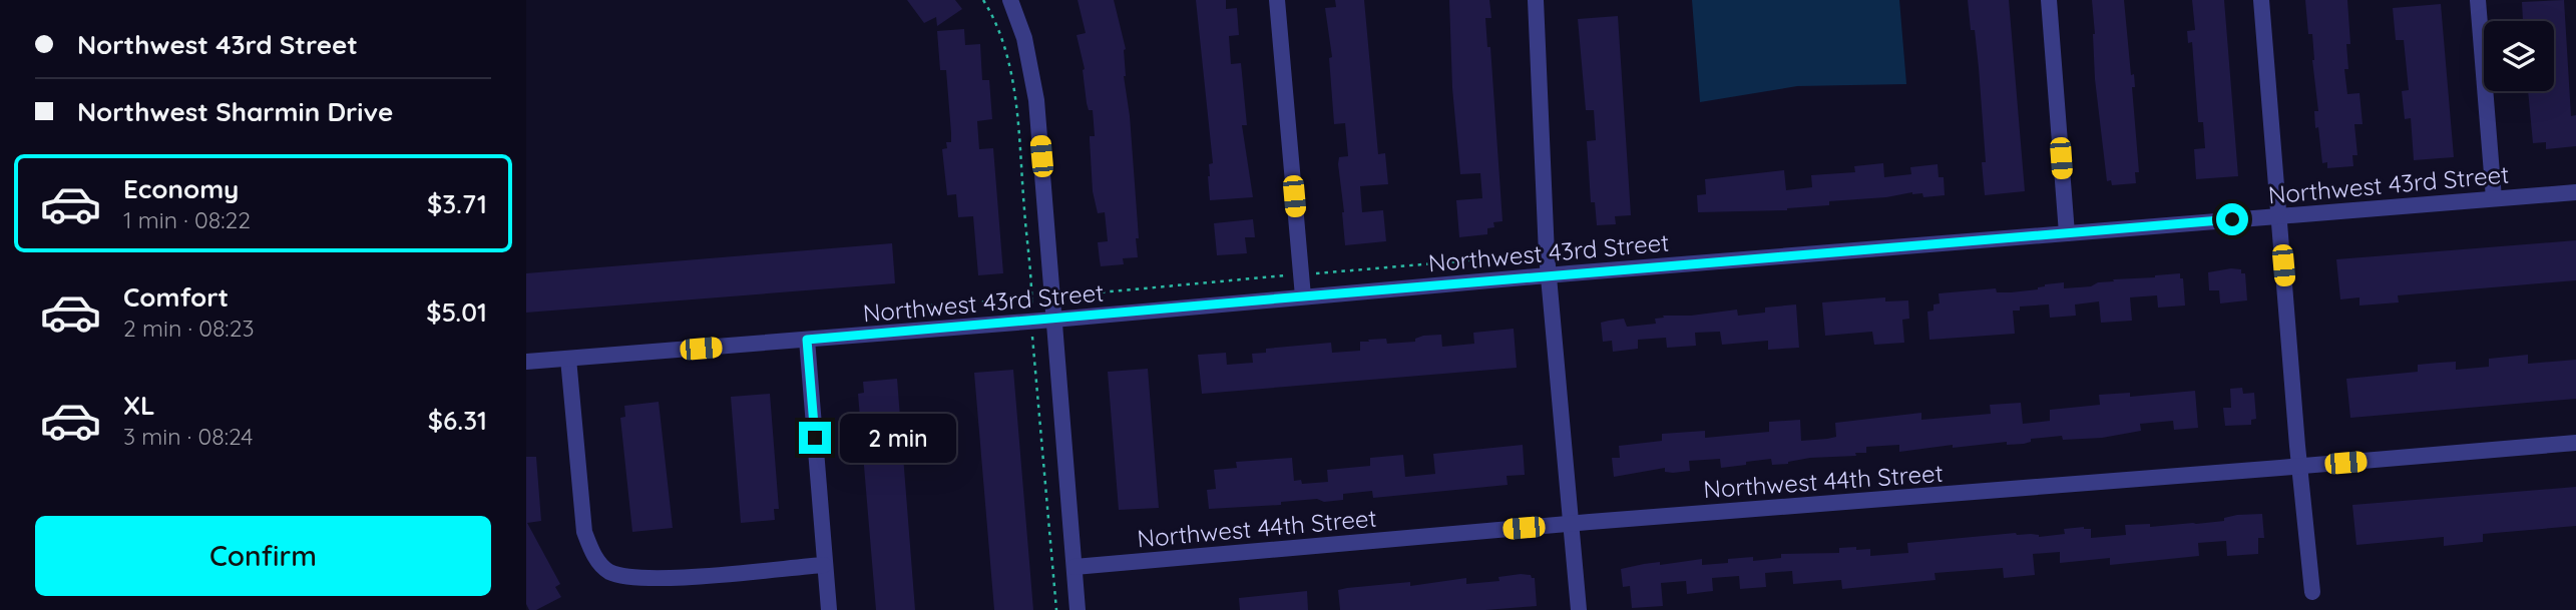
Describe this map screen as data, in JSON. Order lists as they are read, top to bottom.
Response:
{
  "streets": {
    "street": ["Northwest 43rd Street", "Northwest 44th Street"]
  },
  "page": {
    "banner": ["Northwest 43rd Street", "Northwest Sharmin Drive"],
    "list": [
      {
        "name": "Economy",
        "note": "1 min · 08:22",
        "value": "$3.71"
      },
      {
        "name": "Comfort",
        "note": "2 min · 08:23",
        "value": "$5.01"
      },
      {
        "name": "XL",
        "note": "3 min · 08:24",
        "value": "$6.31"
      }
    ],
    "bubble": "2 min",
    "buttons": "Confirm"
  }
}
